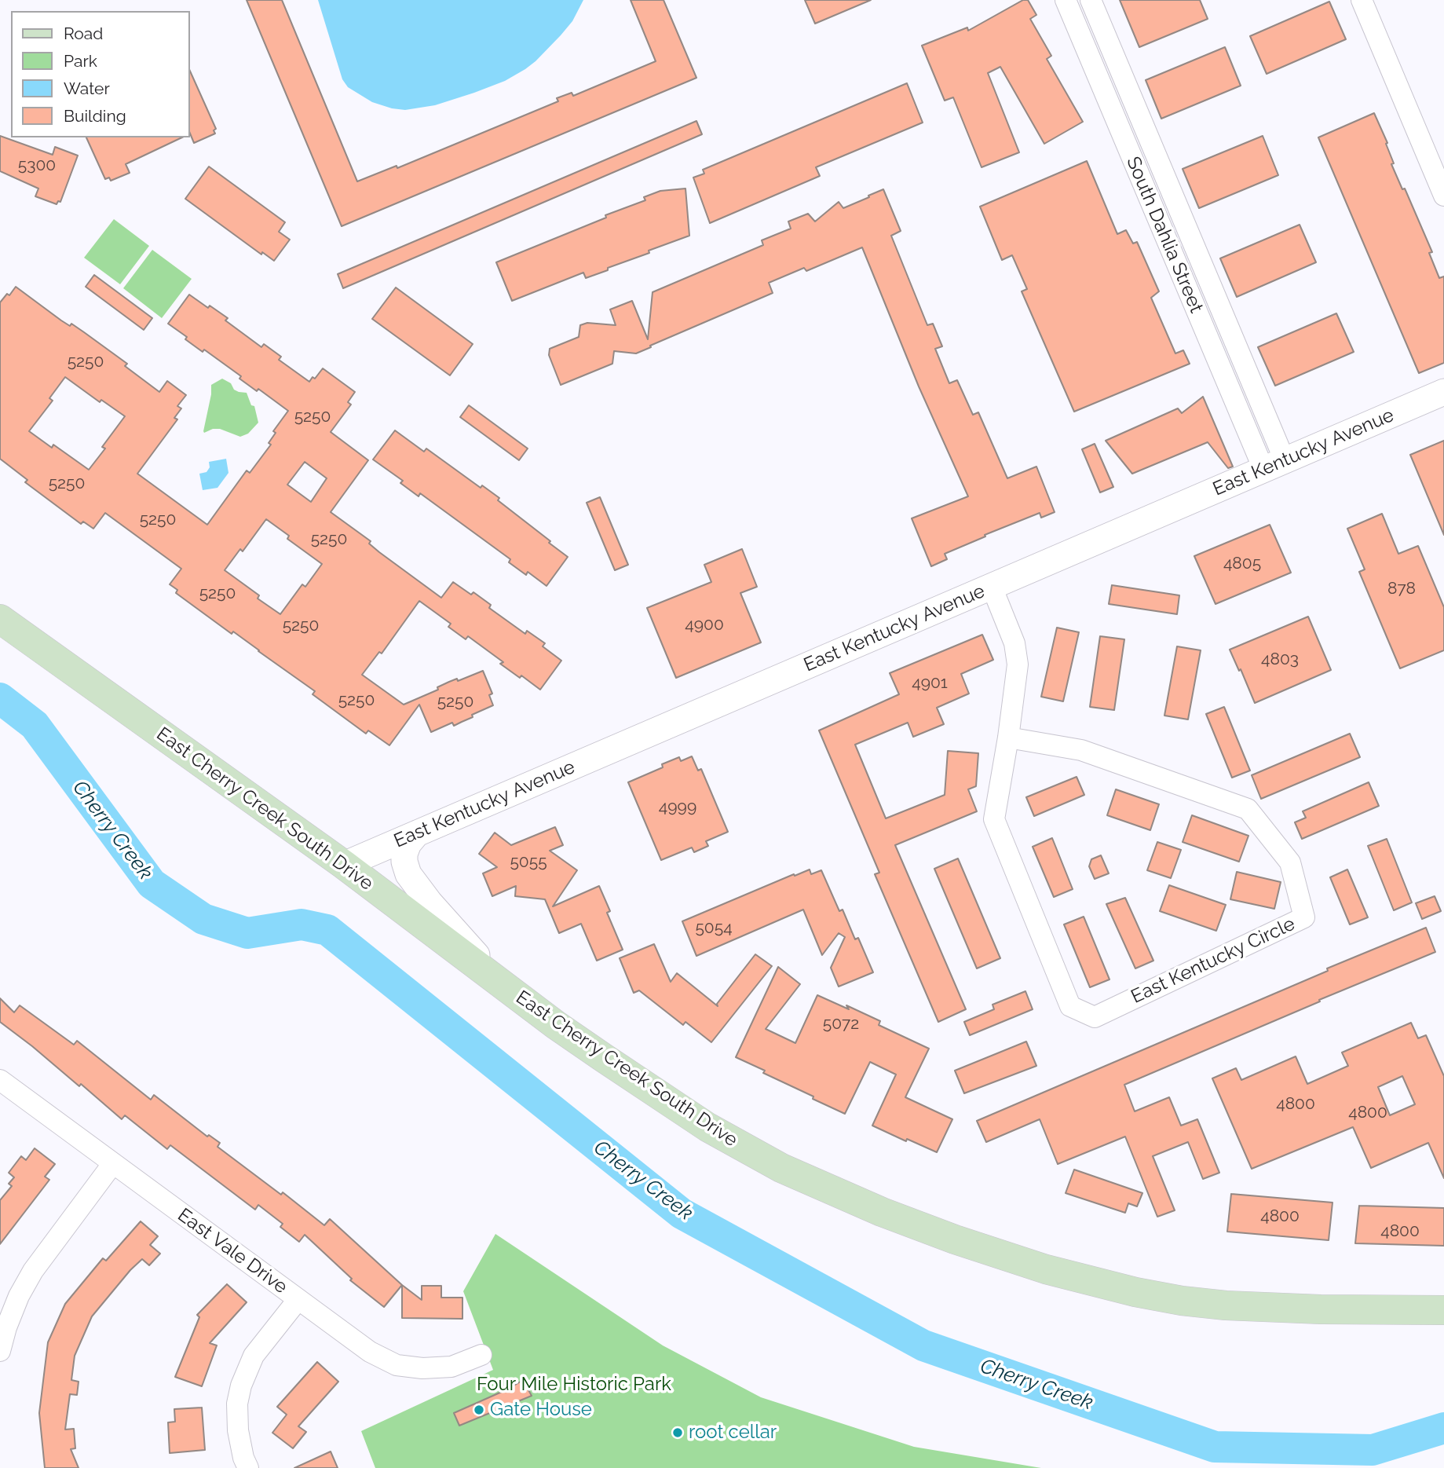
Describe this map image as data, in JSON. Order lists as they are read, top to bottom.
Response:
{
  "streets": {
    "main road": ["East Cherry Creek South Drive"],
    "street": [
      "South Dahlia Street",
      "East Kentucky Avenue",
      "East Kentucky Circle",
      "East Vale Drive"
    ]
  },
  "crossings": [
    ["South Dahlia Street", "East Kentucky Avenue"],
    ["East Kentucky Avenue", "East Cherry Creek South Drive"],
    ["East Kentucky Avenue", "East Kentucky Circle"]
  ],
  "water": ["Cherry Creek"],
  "parks": ["Four Mile Historic Park"],
  "places": ["Gate House", "root cellar"],
  "house_numbers": [
    "5300",
    "5250",
    "5250",
    "5250",
    "5250",
    "5250",
    "4805",
    "878",
    "5250",
    "4900",
    "5250",
    "4803",
    "4901",
    "5250",
    "5250",
    "4999",
    "5055",
    "5054",
    "5072",
    "4800",
    "4800",
    "4800",
    "4800"
  ],
  "legend": [
    "Road",
    "Park",
    "Water",
    "Building"
  ]
}
